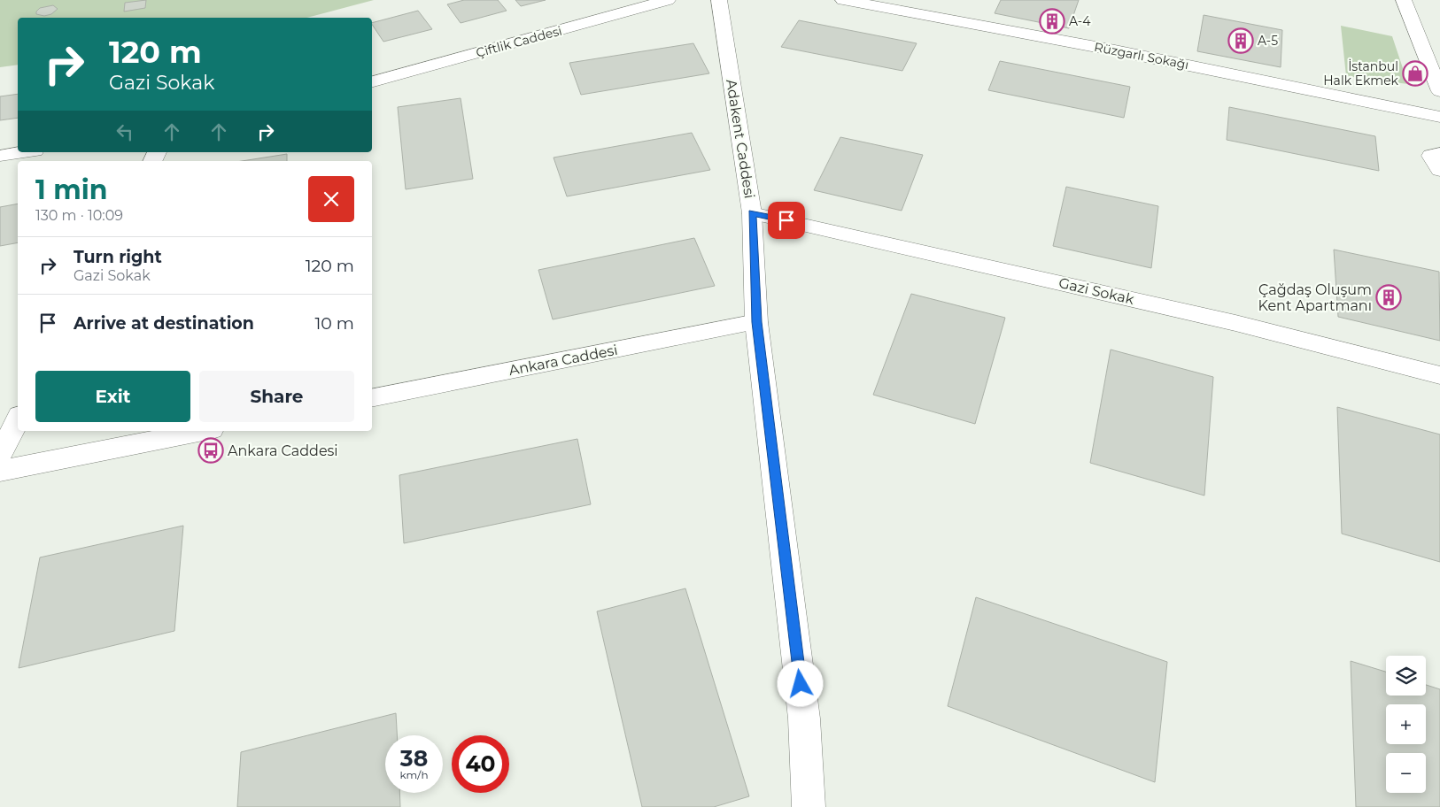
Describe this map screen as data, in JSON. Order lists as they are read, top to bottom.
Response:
{
  "streets": {
    "street": [
      "Çiftlik Caddesi",
      "Rüzgarlı Sokağı",
      "Adakent Caddesi",
      "Gazi Sokak",
      "Ankara Caddesi"
    ]
  },
  "crossings": [
    ["Adakent Caddesi", "Gazi Sokak"],
    ["Adakent Caddesi", "Ankara Caddesi"]
  ],
  "places": {
    "building": ["A-4", "A-5", "Çağdaş Oluşum Kent Apartmanı"],
    "shop": ["İstanbul Halk Ekmek"],
    "bus stop": ["Ankara Caddesi"]
  },
  "page": {
    "turn": ["120 m", "Gazi Sokak"],
    "heading": ["1 min", "130 m · 10:09"],
    "list": [
      {
        "name": "Turn right",
        "note": "Gazi Sokak",
        "value": "120 m"
      },
      {
        "name": "Arrive at destination",
        "value": "10 m"
      }
    ],
    "buttons": ["Exit", "Share"],
    "map_buttons": ["+", "−"],
    "speed": "38 km/h",
    "limit": "40"
  }
}
